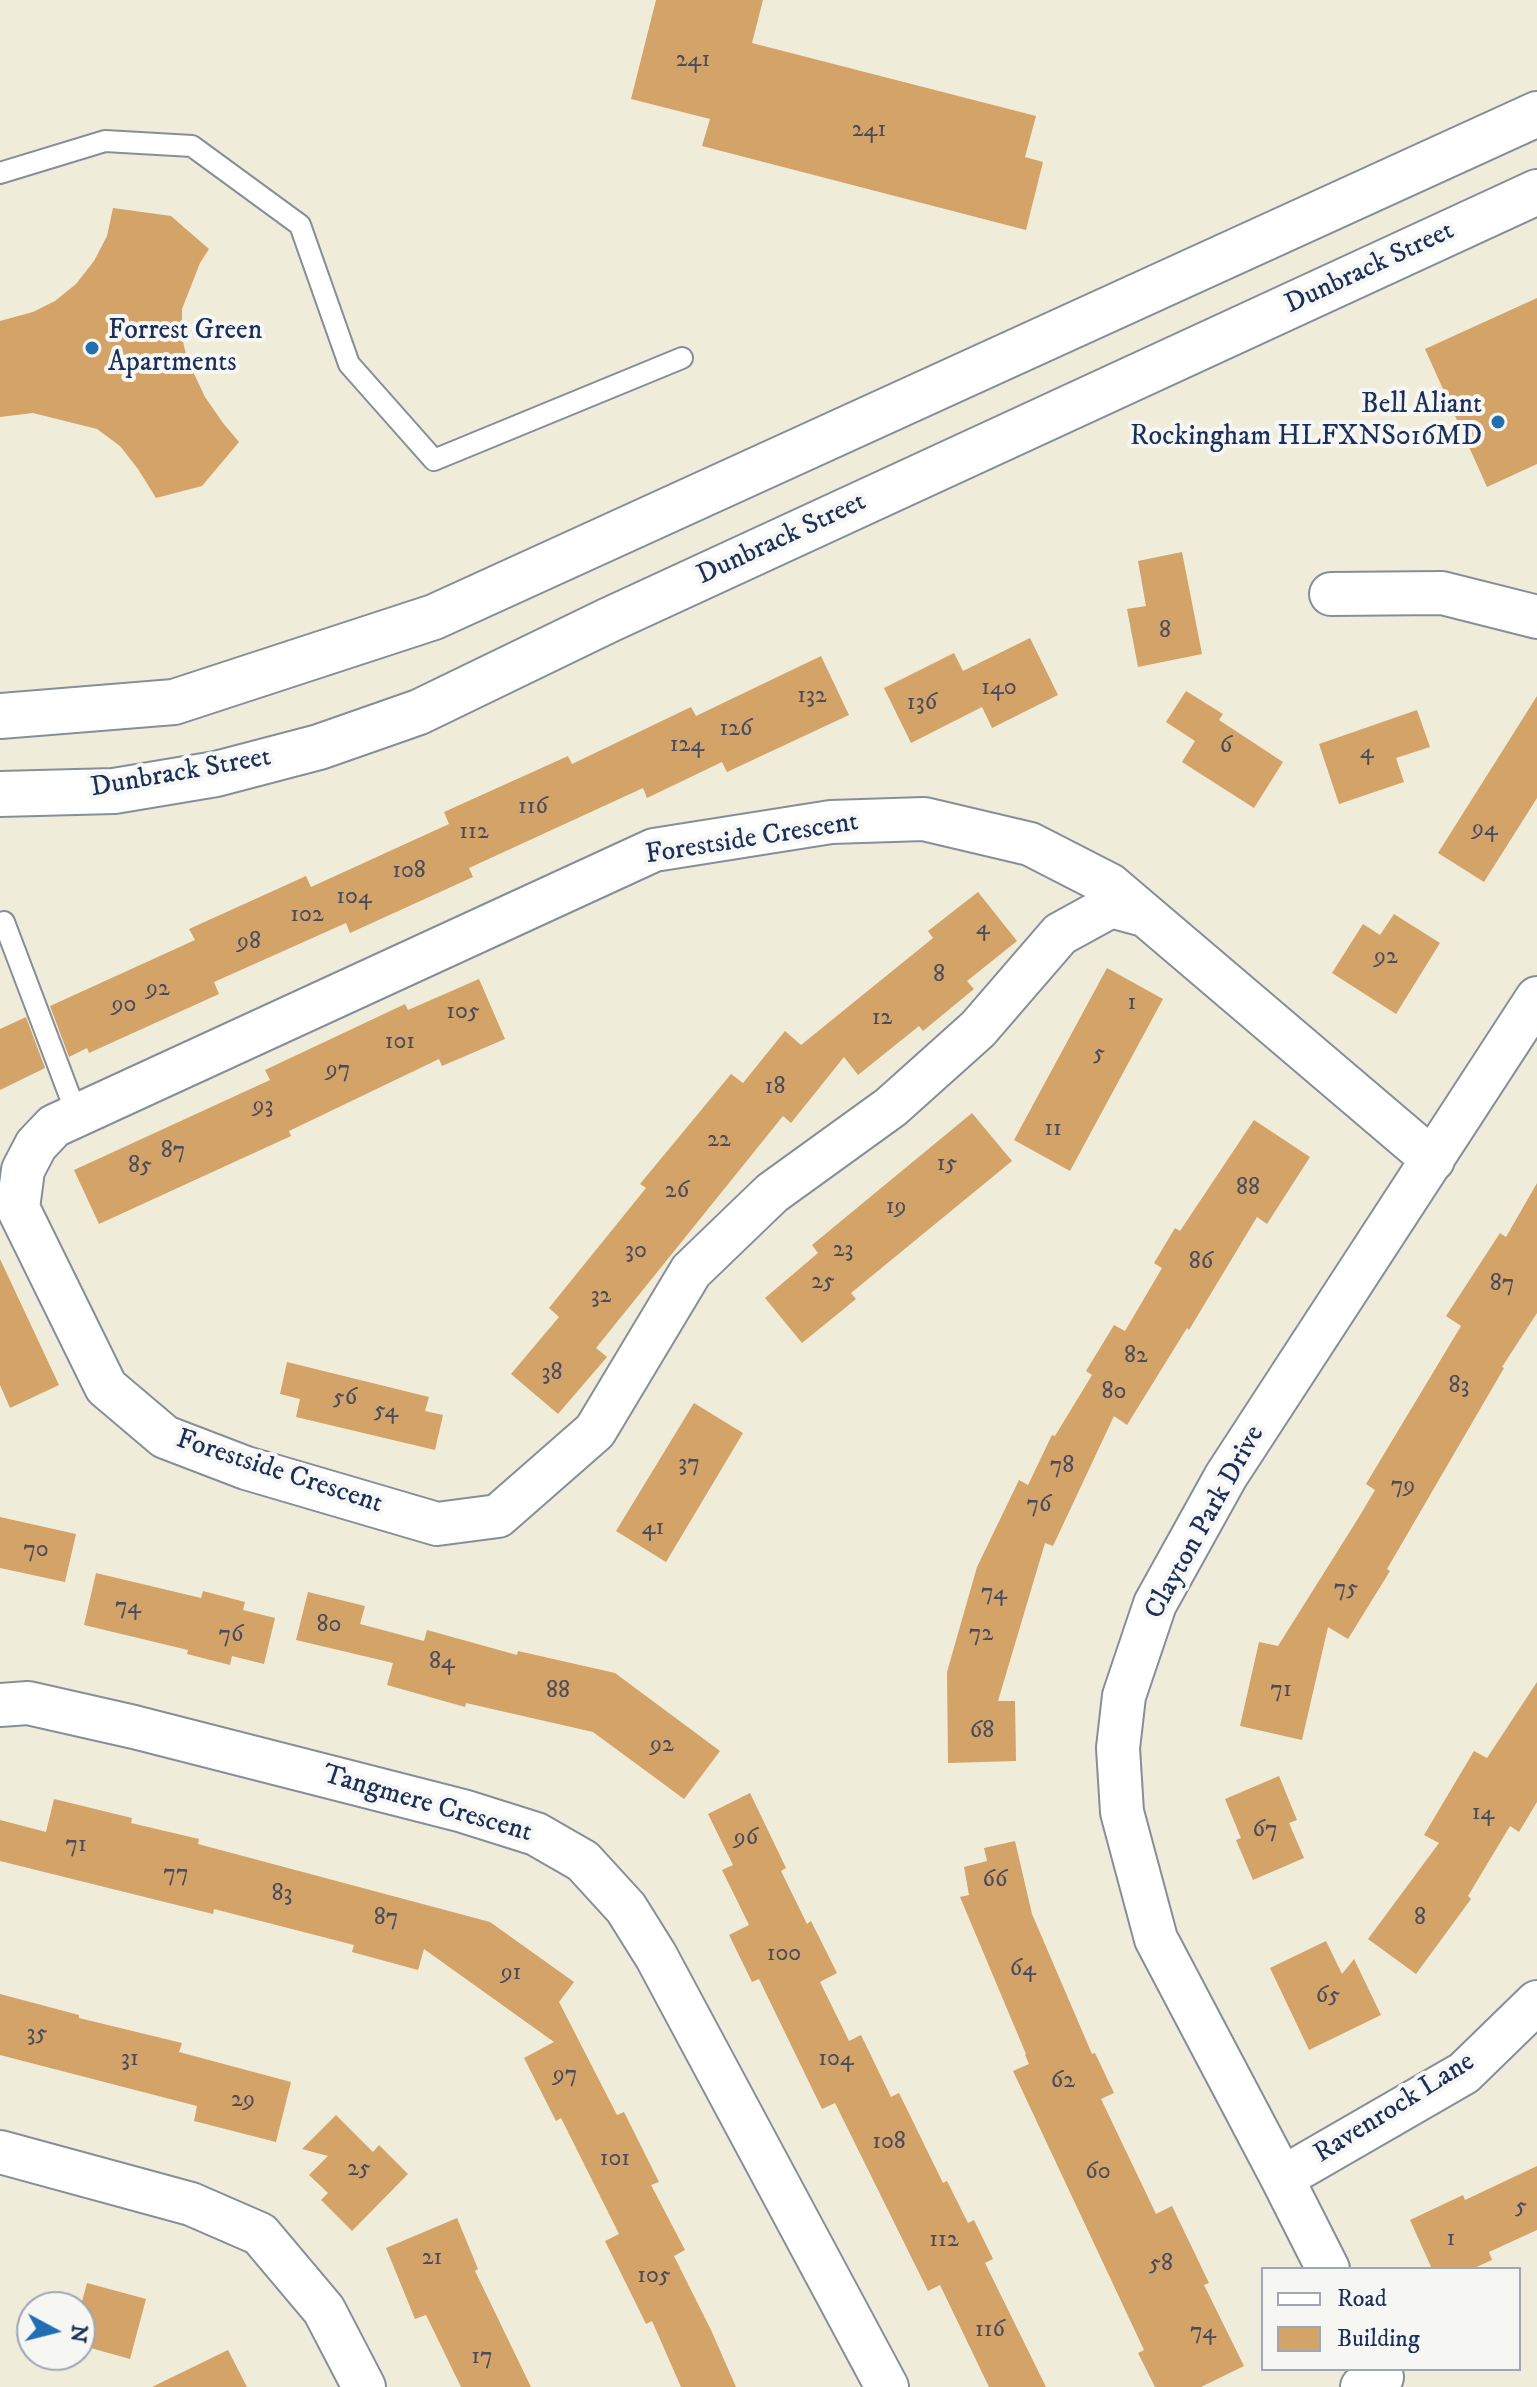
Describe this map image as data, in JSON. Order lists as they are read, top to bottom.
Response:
{
  "streets": {
    "main road": ["Dunbrack Street"],
    "street": [
      "Forestside Crescent",
      "Clayton Park Drive",
      "Tangmere Crescent",
      "Ravenrock Lane"
    ]
  },
  "crossings": [
    ["Forestside Crescent", "Clayton Park Drive"],
    ["Clayton Park Drive", "Ravenrock Lane"]
  ],
  "places": ["Forrest Green Apartments", "Bell Aliant Rockingham HLFXNS016MD"],
  "house_numbers": [
    "241",
    "241",
    "8",
    "140",
    "132",
    "136",
    "126",
    "124",
    "6",
    "4",
    "116",
    "94",
    "112",
    "108",
    "104",
    "102",
    "4",
    "98",
    "92",
    "8",
    "92",
    "1",
    "90",
    "105",
    "12",
    "101",
    "5",
    "97",
    "18",
    "93",
    "11",
    "22",
    "87",
    "15",
    "85",
    "88",
    "26",
    "19",
    "23",
    "30",
    "86",
    "25",
    "87",
    "32",
    "82",
    "38",
    "83",
    "80",
    "56",
    "54",
    "37",
    "78",
    "79",
    "76",
    "41",
    "70",
    "75",
    "74",
    "74",
    "80",
    "72",
    "76",
    "84",
    "71",
    "88",
    "68",
    "92",
    "14",
    "67",
    "96",
    "71",
    "77",
    "66",
    "83",
    "87",
    "8",
    "100",
    "64",
    "91",
    "65",
    "35",
    "31",
    "104",
    "97",
    "62",
    "29",
    "108",
    "101",
    "25",
    "60",
    "5",
    "1",
    "112",
    "21",
    "58",
    "105",
    "116",
    "74",
    "17"
  ],
  "legend": ["Road", "Building"],
  "north": "right"
}
